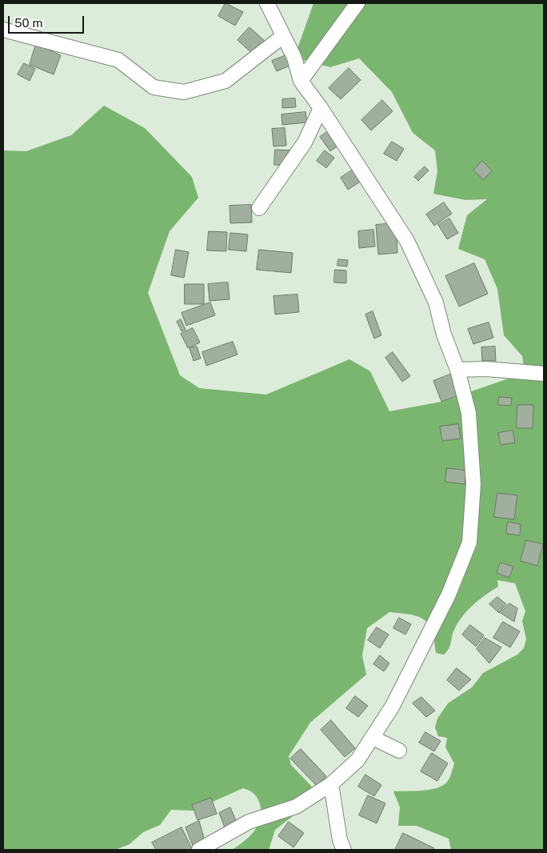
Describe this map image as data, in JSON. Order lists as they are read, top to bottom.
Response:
{
  "scale_bar": "50 m"
}
